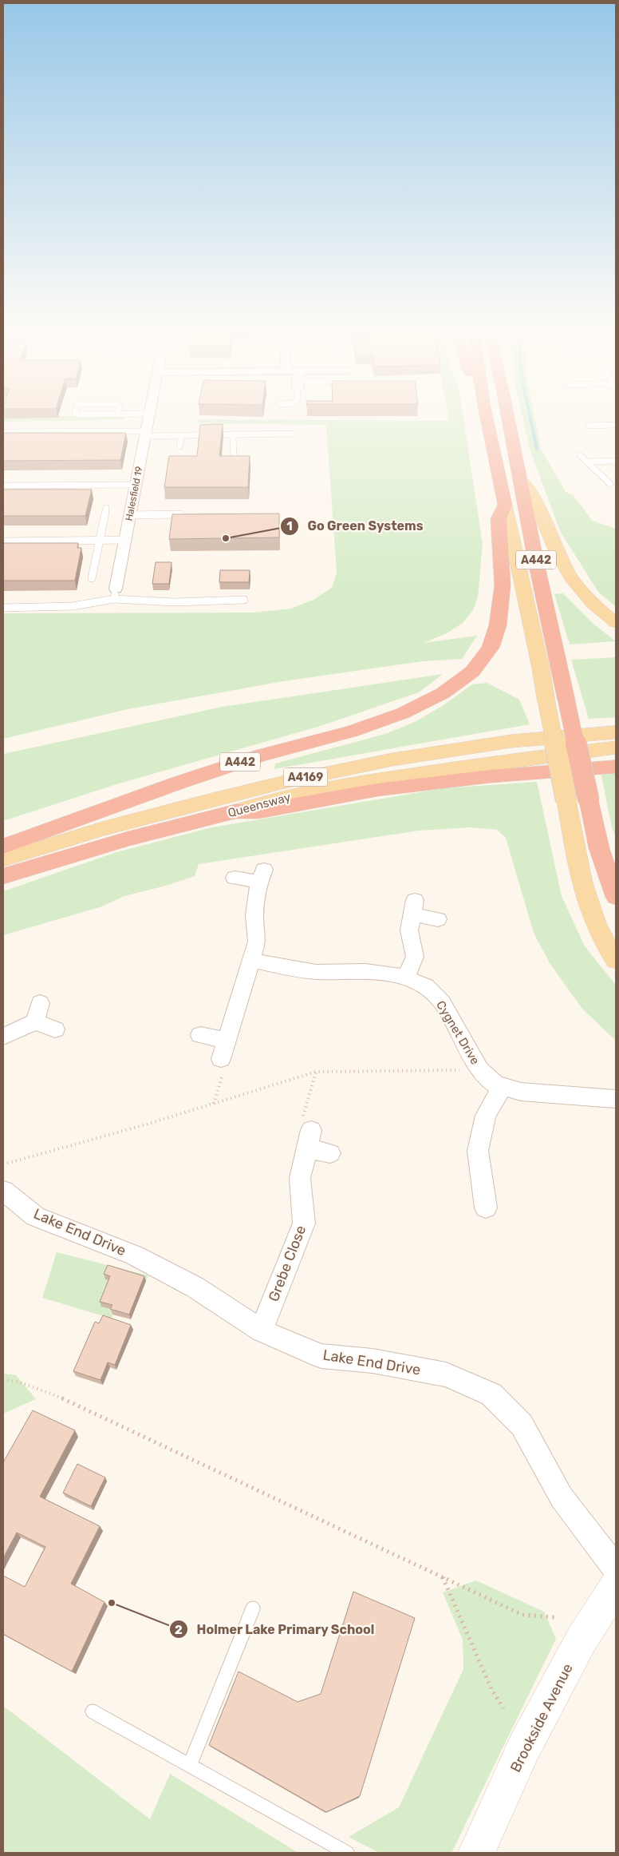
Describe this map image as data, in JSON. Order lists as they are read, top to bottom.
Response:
{
  "streets": {
    "highway": ["A442", "Queensway"],
    "main road": ["A4169"],
    "street": [
      "Halesfield 19",
      "Cygnet Drive",
      "Lake End Drive",
      "Grebe Close",
      "Brookside Avenue"
    ]
  },
  "crossings": [
    ["Lake End Drive", "Grebe Close"]
  ],
  "places": ["Go Green Systems", "Holmer Lake Primary School"]
}
